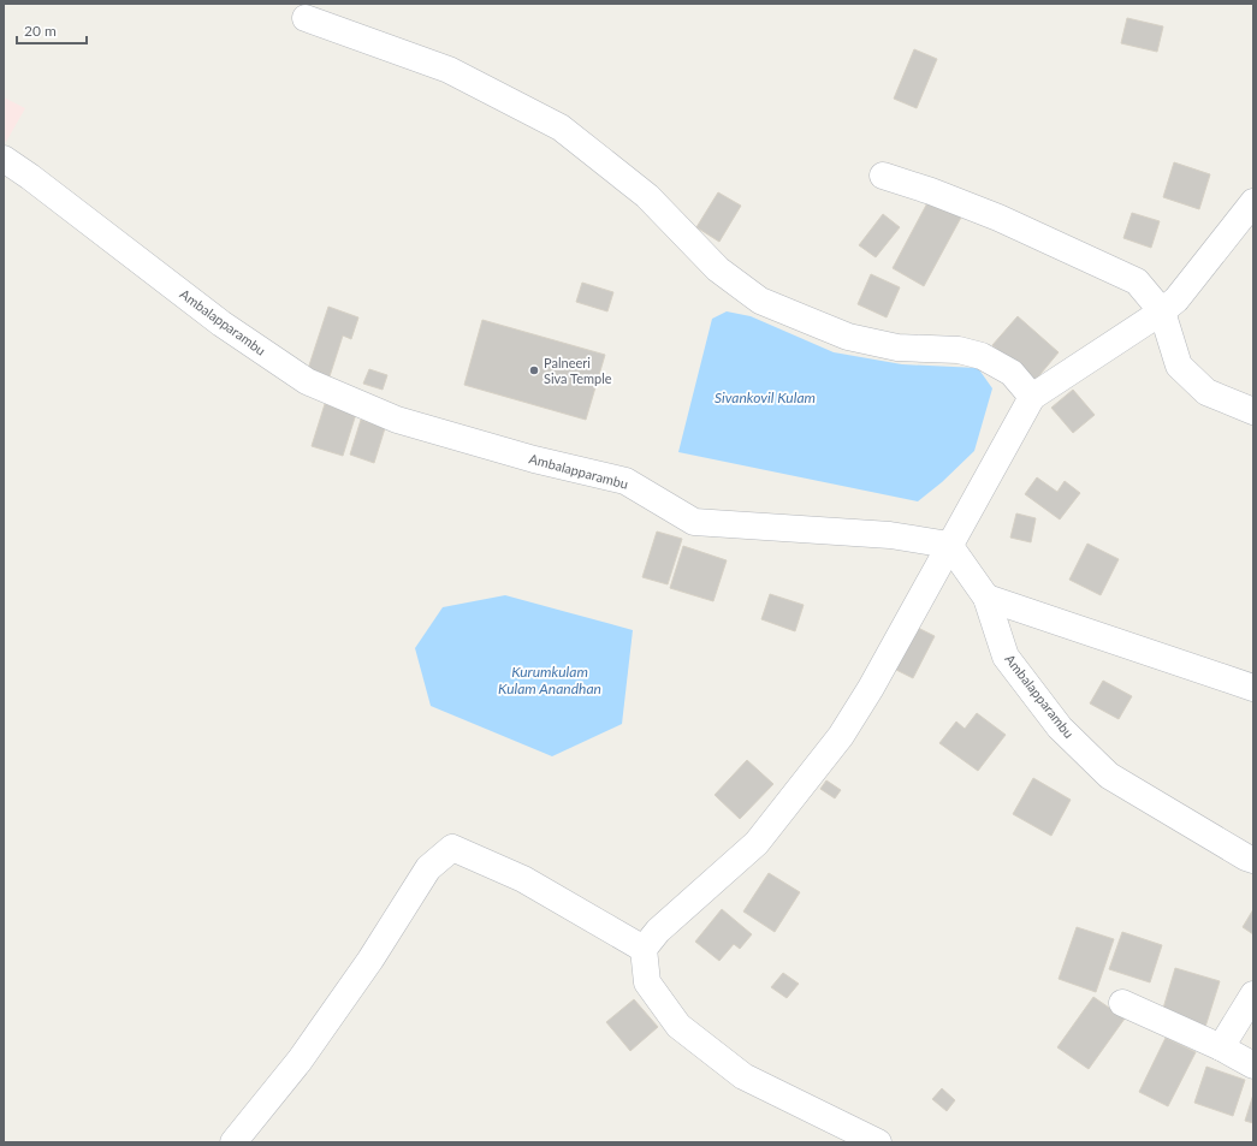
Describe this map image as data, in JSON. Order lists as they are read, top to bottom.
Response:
{
  "streets": {
    "street": ["Ambalapparambu"]
  },
  "water": ["Sivankovil Kulam", "Kurumkulam Kulam Anandhan"],
  "places": ["Palneeri Siva Temple"],
  "scale_bar": "20 m"
}
